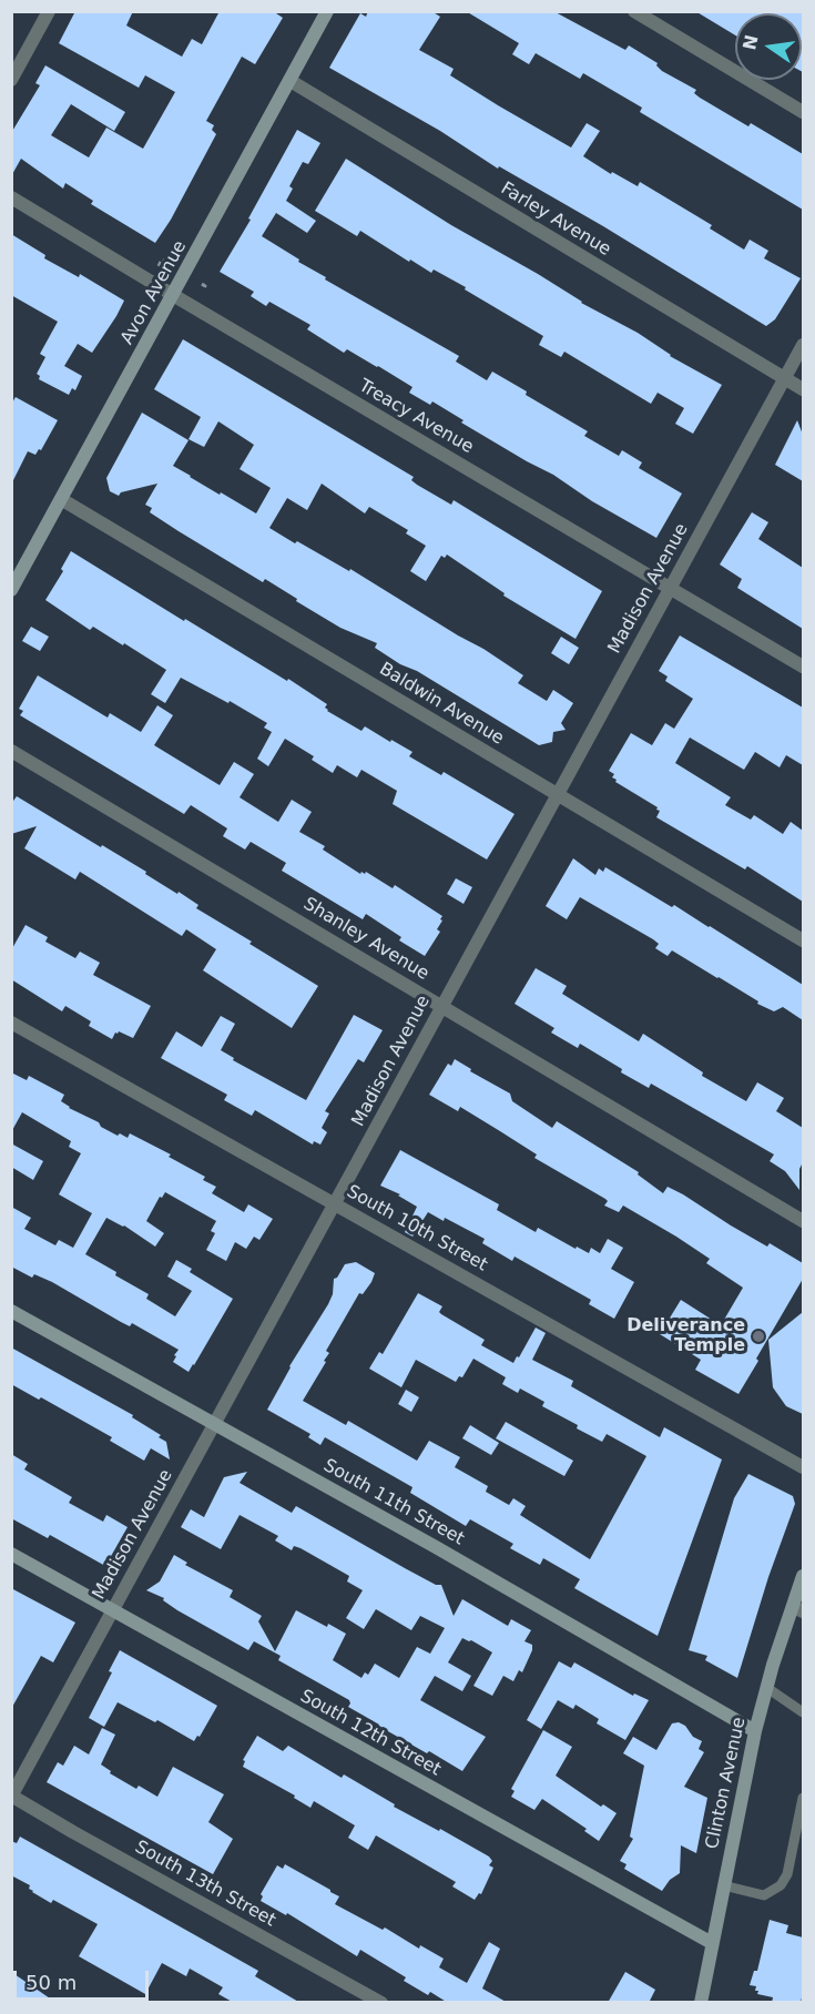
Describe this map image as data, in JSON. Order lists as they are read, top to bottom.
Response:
{
  "streets": {
    "street": [
      "Farley Avenue",
      "Avon Avenue",
      "Treacy Avenue",
      "Madison Avenue",
      "Baldwin Avenue",
      "Shanley Avenue",
      "South 10th Street",
      "South 11th Street",
      "South 12th Street",
      "Clinton Avenue",
      "South 13th Street"
    ]
  },
  "crossings": [
    ["Farley Avenue", "Avon Avenue"],
    ["Farley Avenue", "Madison Avenue"],
    ["Avon Avenue", "Treacy Avenue"],
    ["Avon Avenue", "Baldwin Avenue"],
    ["Treacy Avenue", "Madison Avenue"],
    ["Madison Avenue", "Baldwin Avenue"],
    ["Madison Avenue", "Shanley Avenue"],
    ["Madison Avenue", "South 10th Street"],
    ["Madison Avenue", "South 11th Street"],
    ["Madison Avenue", "South 12th Street"],
    ["Madison Avenue", "South 13th Street"],
    ["South 11th Street", "Clinton Avenue"],
    ["South 12th Street", "Clinton Avenue"]
  ],
  "places": ["Deliverance Temple"],
  "scale_bar": "50 m",
  "north": "left"
}
